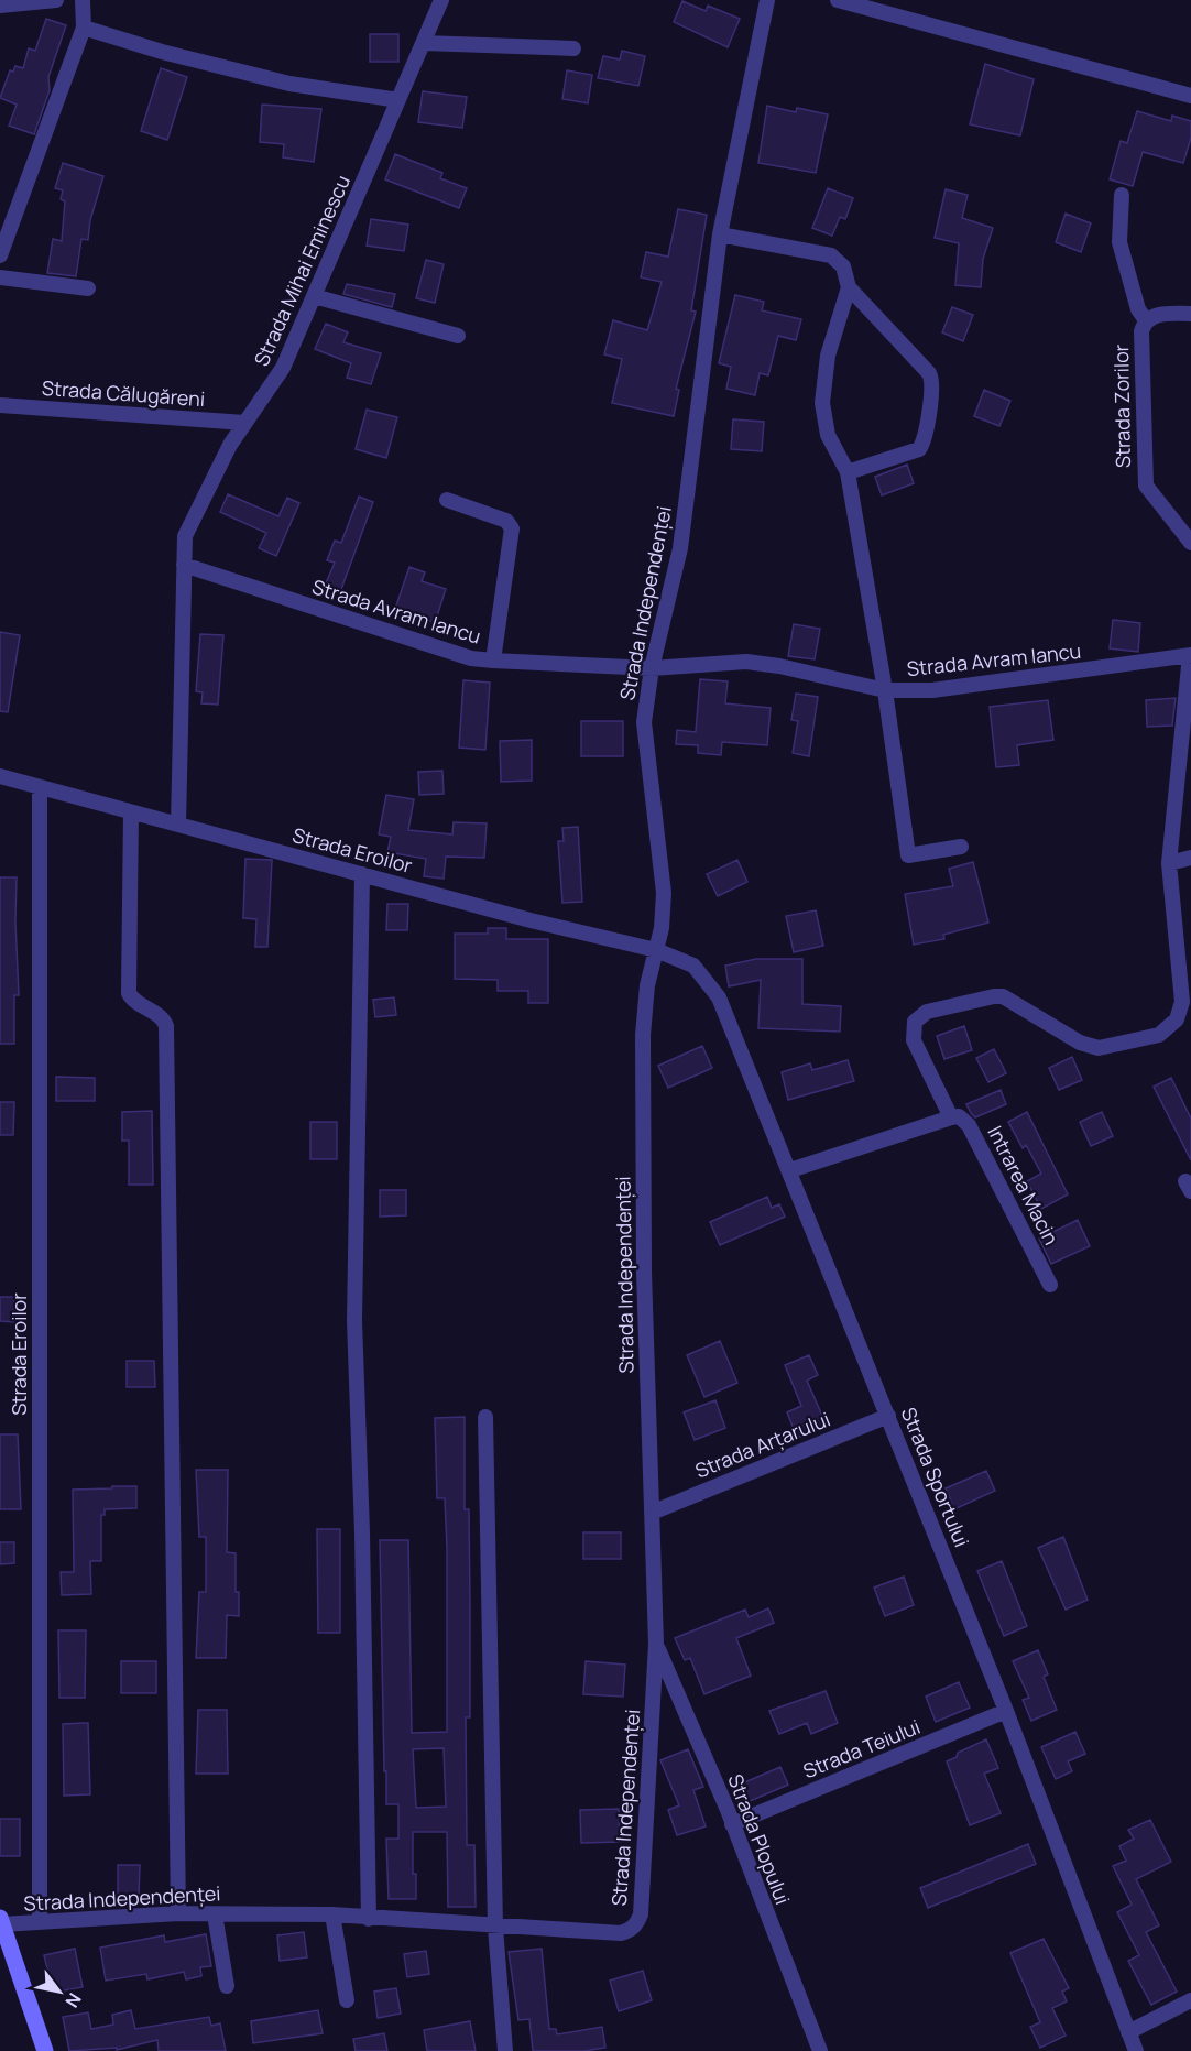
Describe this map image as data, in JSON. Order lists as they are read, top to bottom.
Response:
{
  "streets": {
    "street": [
      "Strada Mihai Eminescu",
      "Strada Călugăreni",
      "Strada Zorilor",
      "Strada Independenței",
      "Strada Avram Iancu",
      "Strada Eroilor",
      "Intrarea Macin",
      "Strada Arțarului",
      "Strada Sportului",
      "Strada Teiului",
      "Strada Plopului"
    ]
  },
  "crossings": [
    ["Strada Mihai Eminescu", "Strada Călugăreni"],
    ["Strada Mihai Eminescu", "Strada Avram Iancu"],
    ["Strada Mihai Eminescu", "Strada Eroilor"],
    ["Strada Independenței", "Strada Avram Iancu"],
    ["Strada Independenței", "Strada Eroilor"],
    ["Strada Independenței", "Strada Arțarului"],
    ["Strada Independenței", "Strada Sportului"],
    ["Strada Independenței", "Strada Plopului"],
    ["Strada Eroilor", "Strada Sportului"],
    ["Strada Arțarului", "Strada Sportului"],
    ["Strada Sportului", "Strada Teiului"],
    ["Strada Teiului", "Strada Plopului"]
  ],
  "north": "bottom right"
}
